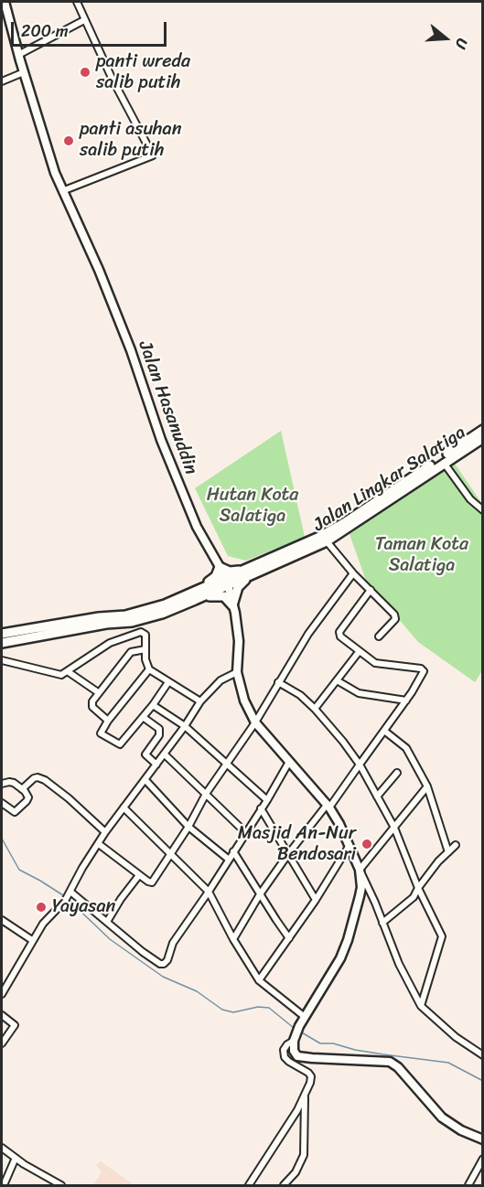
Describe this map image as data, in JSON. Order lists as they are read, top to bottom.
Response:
{
  "streets": {
    "highway": ["Jalan Lingkar Salatiga"],
    "main road": ["Jalan Hasanuddin"]
  },
  "crossings": [
    ["Jalan Hasanuddin", "Jalan Lingkar Salatiga"]
  ],
  "parks": ["Hutan Kota Salatiga", "Taman Kota Salatiga"],
  "places": [
    "panti wreda salib putih",
    "panti asuhan salib putih",
    "Masjid An-Nur Bendosari",
    "Yayasan"
  ],
  "scale_bar": "200 m",
  "north": "right"
}
